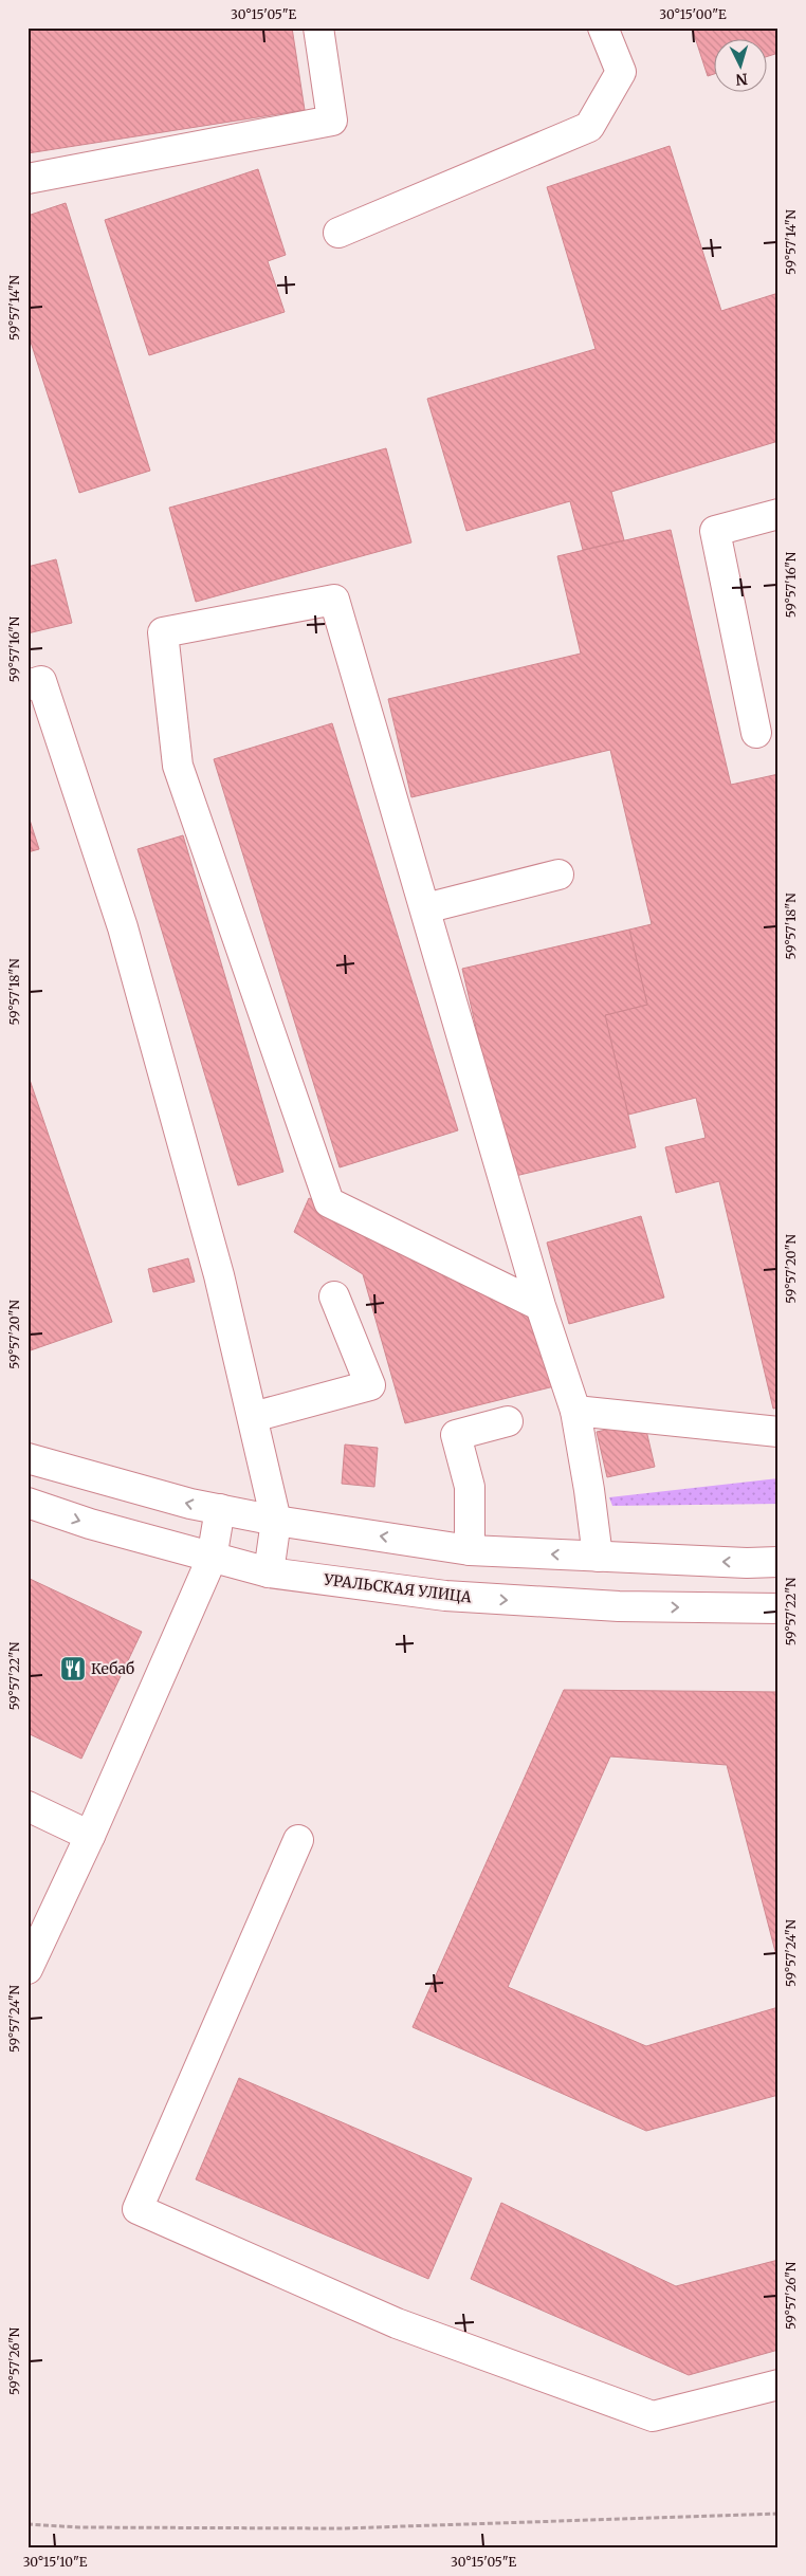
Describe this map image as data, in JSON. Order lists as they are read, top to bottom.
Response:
{
  "streets": {
    "main road": ["УРАЛЬСКАЯ УЛИЦА"]
  },
  "places": {
    "restaurant": ["Кебаб"]
  },
  "north": "bottom",
  "coordinates": [
    "30°15'05\"E",
    "30°15'00\"E",
    "59°57'14\"N",
    "59°57'16\"N",
    "59°57'18\"N",
    "59°57'20\"N",
    "59°57'22\"N",
    "59°57'24\"N",
    "59°57'26\"N",
    "30°15'10\"E"
  ]
}
